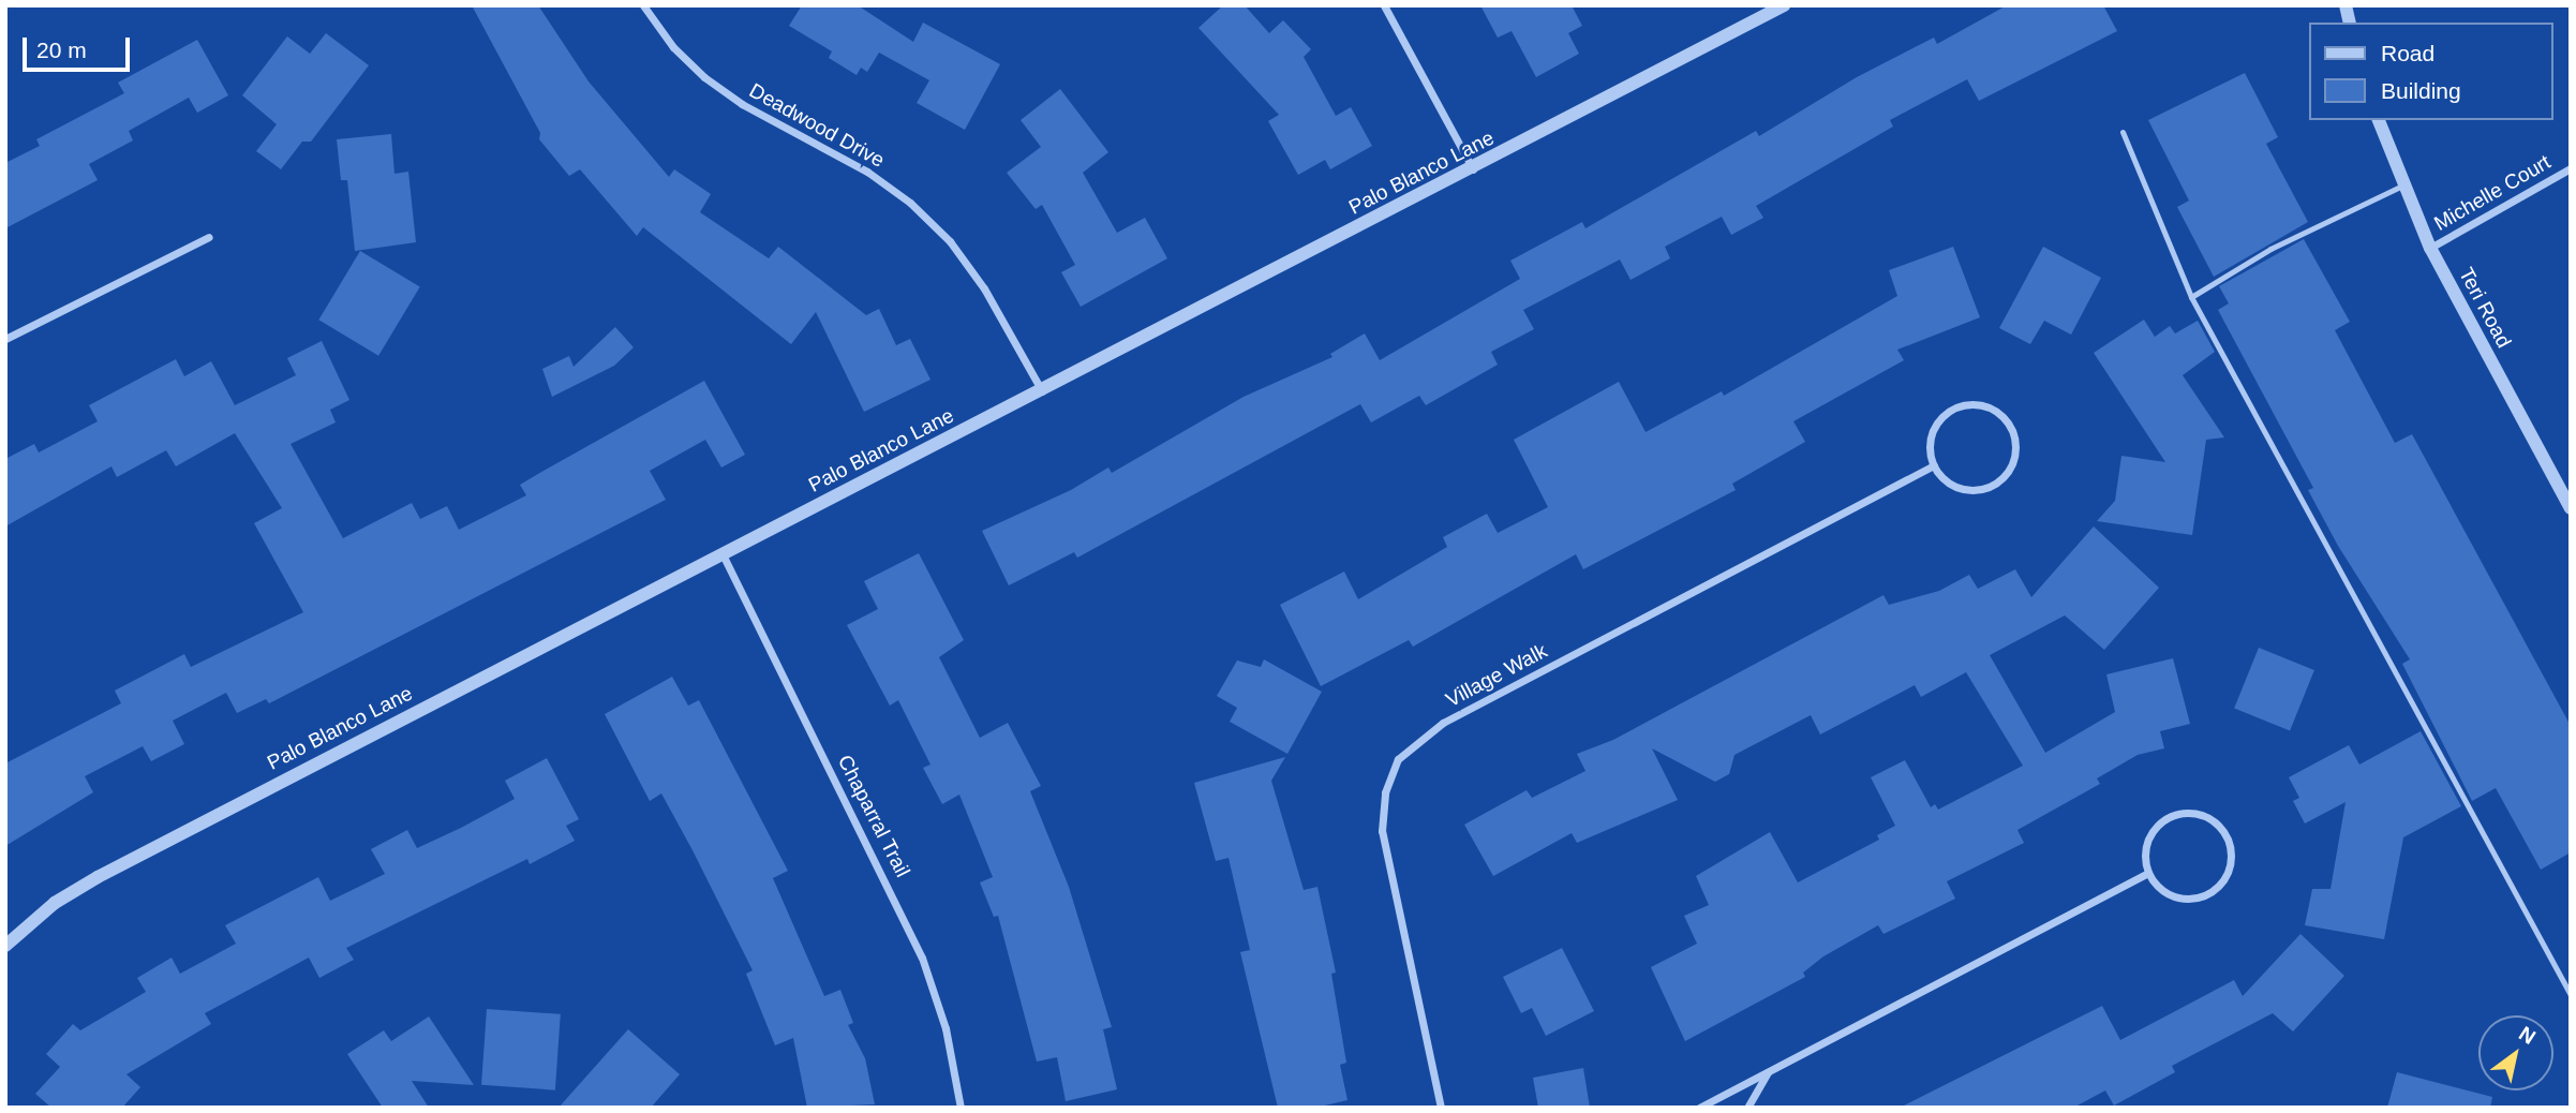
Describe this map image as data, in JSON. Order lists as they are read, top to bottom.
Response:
{
  "streets": {
    "street": [
      "Deadwood Drive",
      "Palo Blanco Lane",
      "Michelle Court",
      "Teri Road",
      "Village Walk",
      "Chaparral Trail"
    ]
  },
  "crossings": [
    ["Deadwood Drive", "Palo Blanco Lane"],
    ["Palo Blanco Lane", "Chaparral Trail"],
    ["Michelle Court", "Teri Road"]
  ],
  "legend": ["Road", "Building"],
  "scale_bar": "20 m",
  "north": "top right"
}
